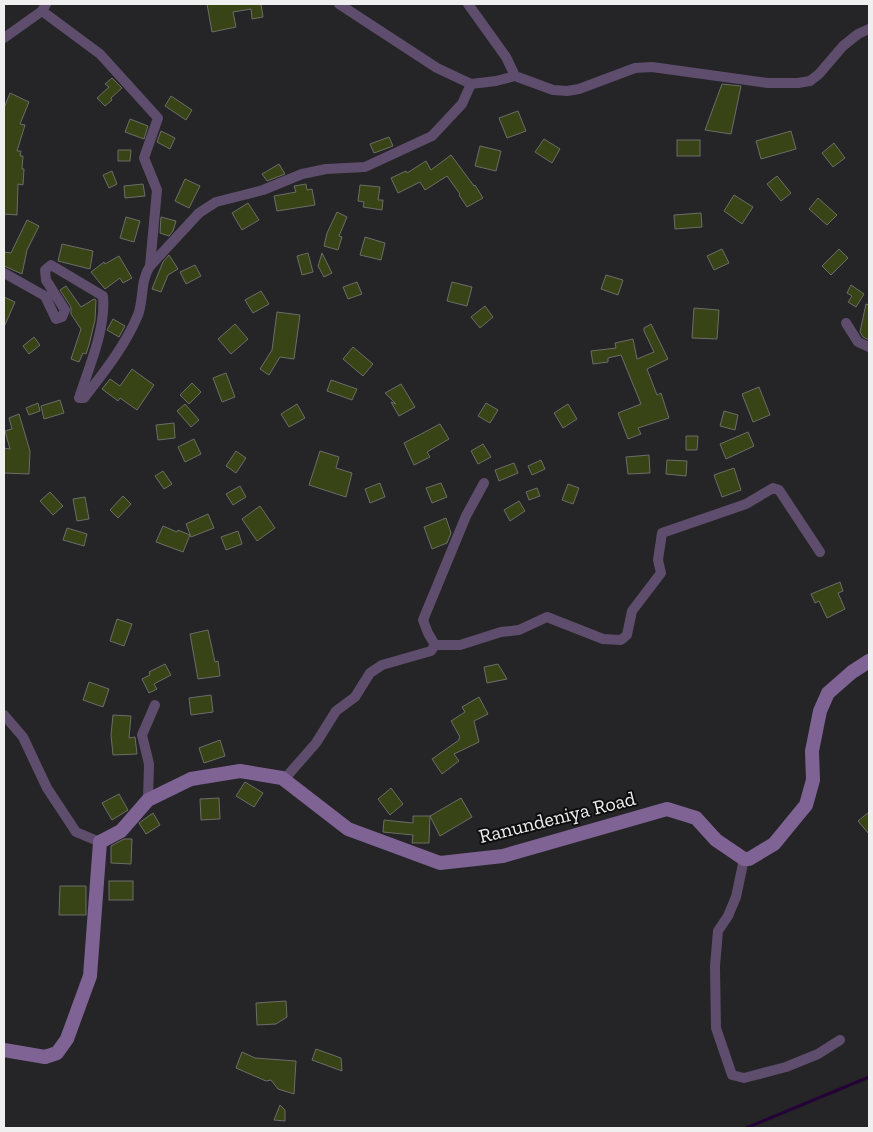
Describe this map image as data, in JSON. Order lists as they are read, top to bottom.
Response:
{
  "streets": {
    "main road": ["Ranundeniya Road"]
  }
}
